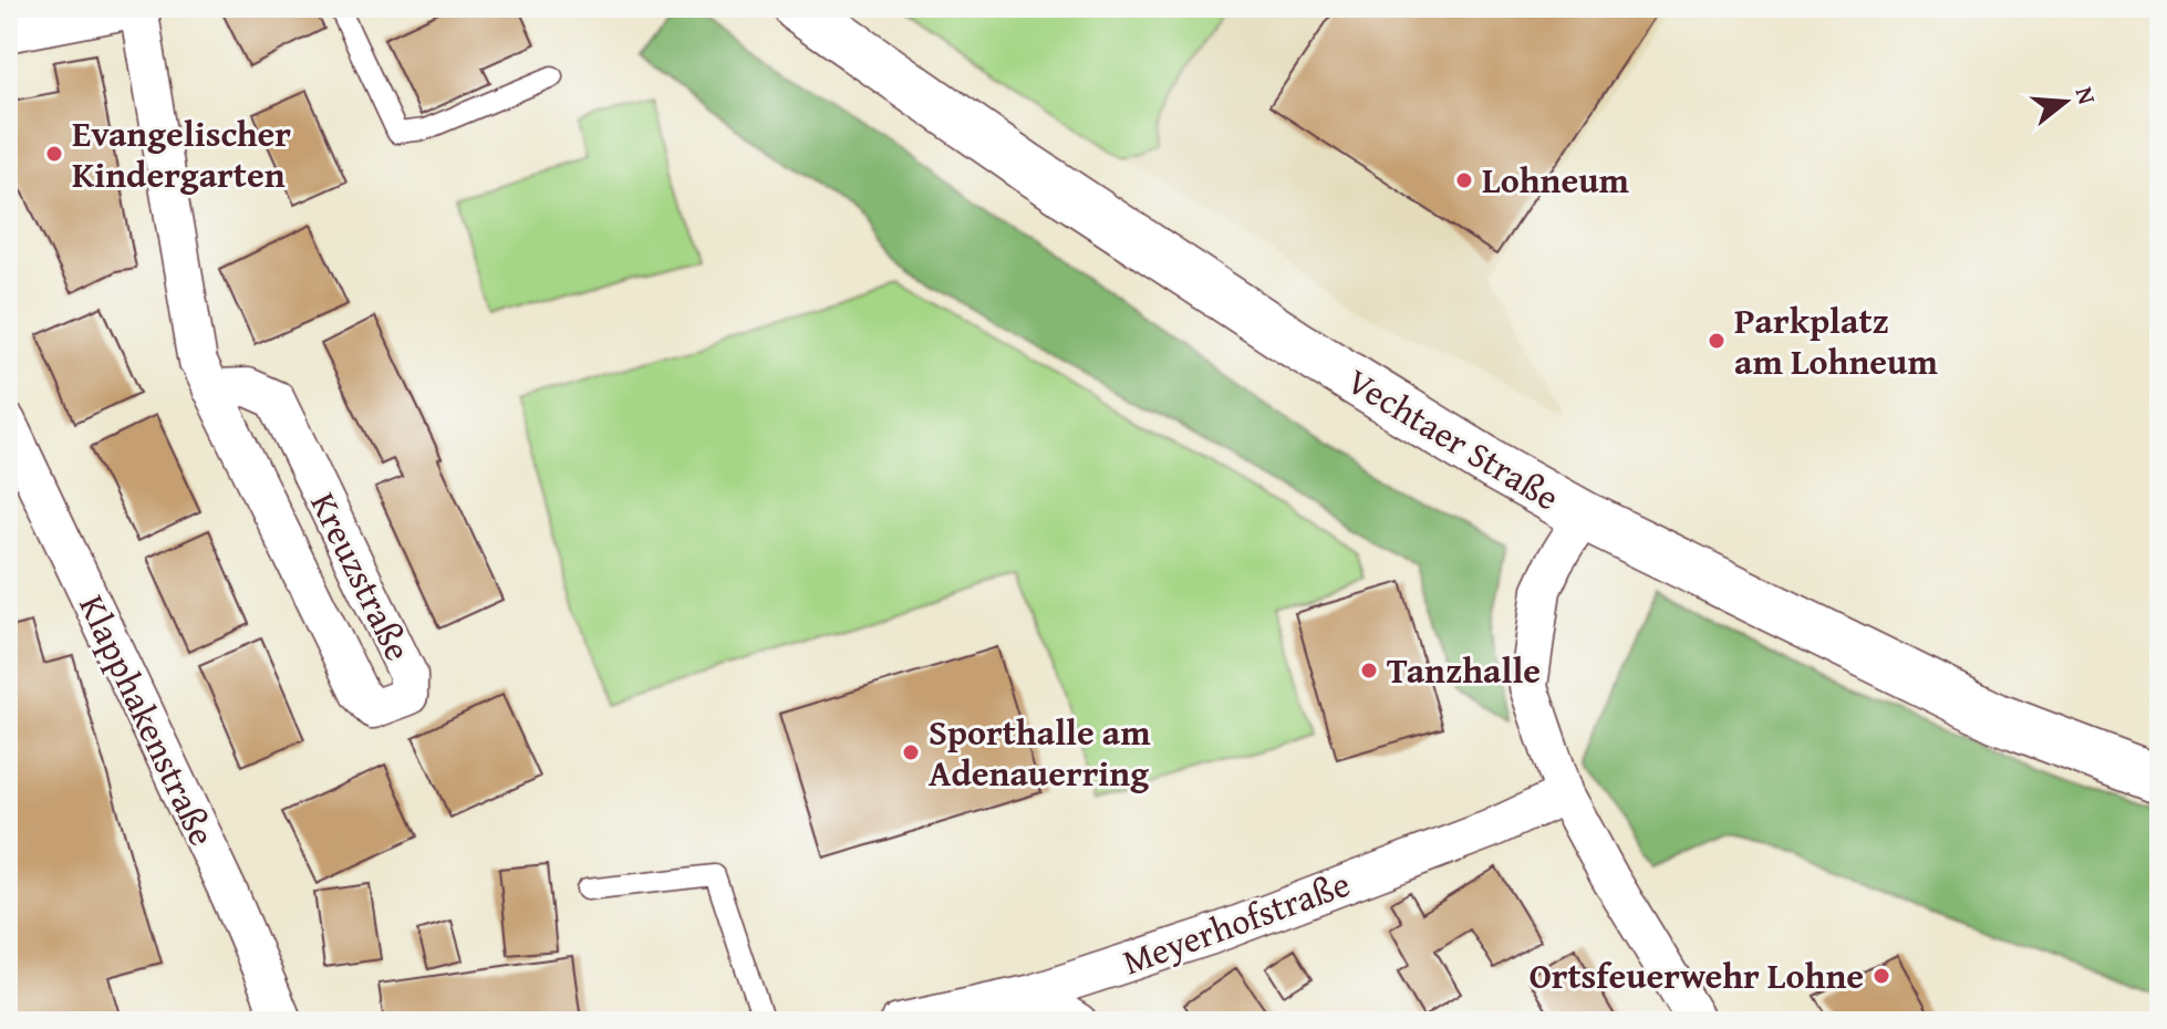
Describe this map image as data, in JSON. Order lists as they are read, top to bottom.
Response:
{
  "streets": {
    "main road": ["Vechtaer Straße"],
    "street": ["Kreuzstraße", "Klapphakenstraße", "Meyerhofstraße"]
  },
  "places": [
    "Evangelischer Kindergarten",
    "Lohneum",
    "Parkplatz am Lohneum",
    "Tanzhalle",
    "Sporthalle am Adenauerring",
    "Ortsfeuerwehr Lohne"
  ],
  "north": "right"
}
